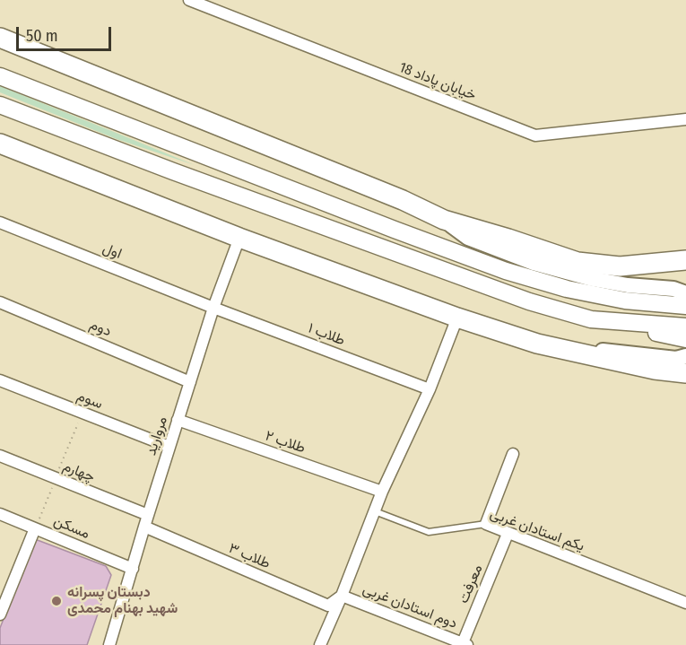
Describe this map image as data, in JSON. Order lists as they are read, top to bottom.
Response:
{
  "streets": {
    "street": [
      "خیابان پاداد 18",
      "اول",
      "دوم",
      "طلاب ۱",
      "سوم",
      "مروارید",
      "طلاب ۲",
      "چهارم",
      "مسکن",
      "یکم استادان غربی",
      "طلاب ۳",
      "معرفت",
      "دوم استادان غربی"
    ]
  },
  "crossings": [
    ["اول", "طلاب ۱"],
    ["اول", "مروارید"],
    ["دوم", "مروارید"],
    ["طلاب ۱", "مروارید"],
    ["سوم", "مروارید"],
    ["مروارید", "طلاب ۲"],
    ["مروارید", "چهارم"],
    ["مروارید", "مسکن"],
    ["مروارید", "طلاب ۳"],
    ["یکم استادان غربی", "معرفت"],
    ["طلاب ۳", "دوم استادان غربی"],
    ["معرفت", "دوم استادان غربی"]
  ],
  "places": ["دبستان پسرانه شهید بهنام محمدی"],
  "scale_bar": "50 m"
}
